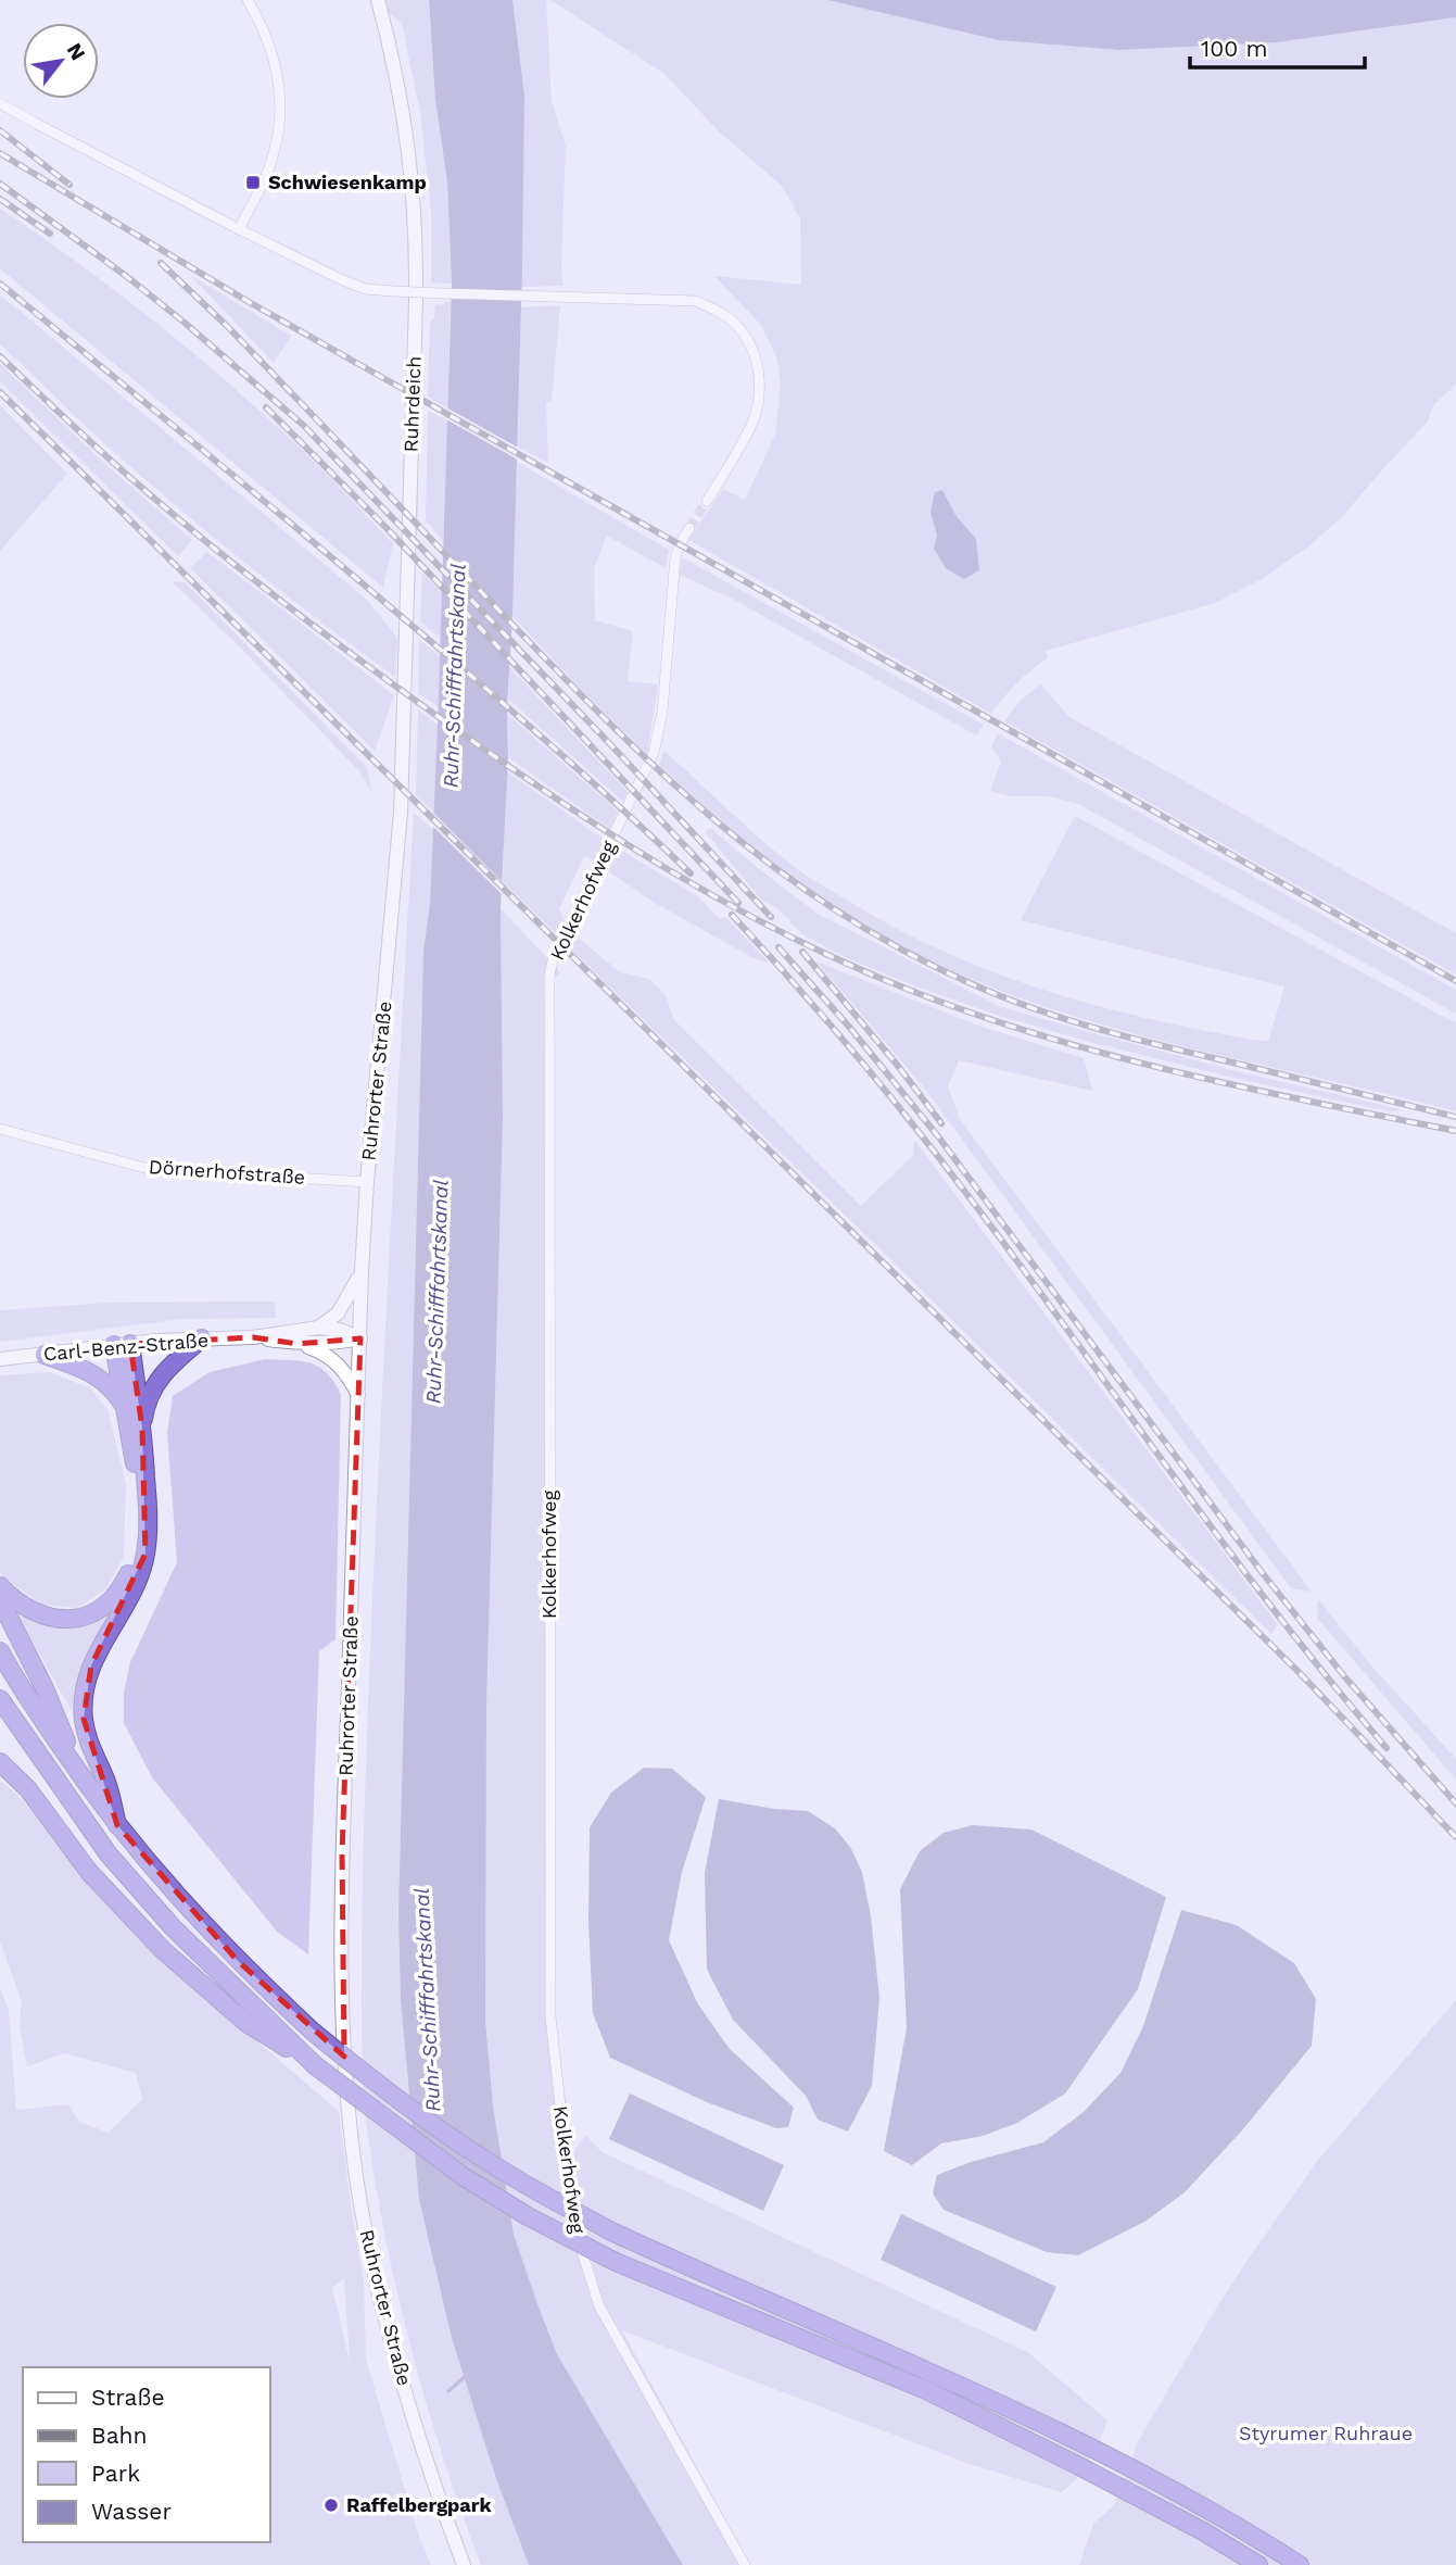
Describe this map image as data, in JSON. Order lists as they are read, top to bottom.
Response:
{
  "streets": {
    "main road": ["Ruhrdeich", "Ruhrorter Straße", "Carl-Benz-Straße"],
    "street": ["Kolkerhofweg", "Dörnerhofstraße"]
  },
  "crossings": [
    ["Ruhrdeich", "Ruhrorter Straße"],
    ["Ruhrorter Straße", "Dörnerhofstraße"],
    ["Ruhrorter Straße", "Carl-Benz-Straße"]
  ],
  "water": ["Ruhr-Schifffahrtskanal"],
  "parks": ["Styrumer Ruhraue"],
  "places": {
    "transit": ["Schwiesenkamp"],
    "other": ["Raffelbergpark"]
  },
  "legend": [
    "Straße",
    "Bahn",
    "Park",
    "Wasser"
  ],
  "scale_bar": "100 m",
  "north": "top right"
}
